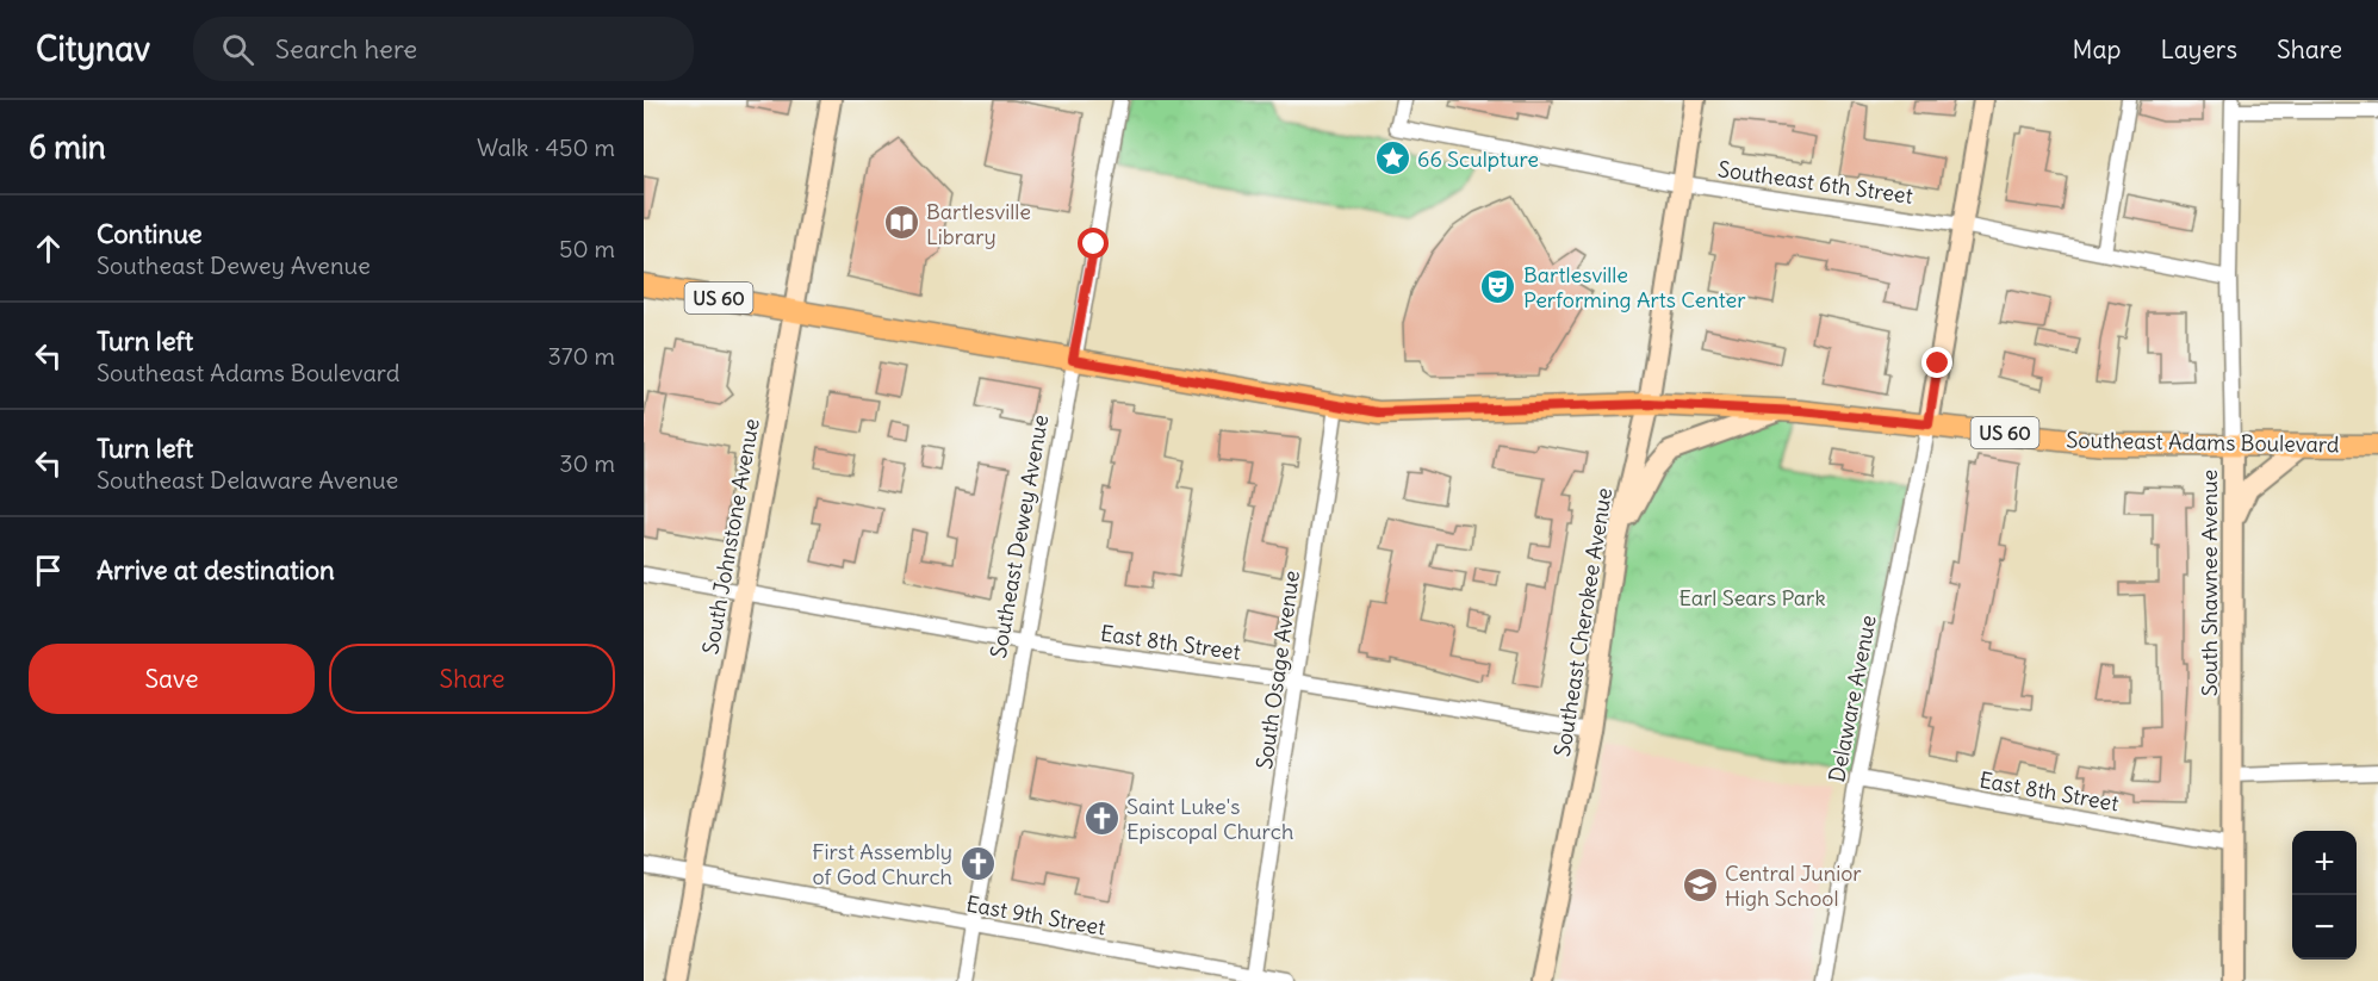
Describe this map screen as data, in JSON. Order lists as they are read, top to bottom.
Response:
{
  "streets": {
    "main road": ["US 60", "Southeast Adams Boulevard"],
    "street": [
      "Southeast 6th Street",
      "South Johnstone Avenue",
      "Southeast Dewey Avenue",
      "South Shawnee Avenue",
      "Southeast Cherokee Avenue",
      "East 8th Street",
      "South Osage Avenue",
      "Delaware Avenue",
      "East 9th Street"
    ]
  },
  "crossings": [
    ["Southeast 6th Street", "South Shawnee Avenue"],
    ["Southeast 6th Street", "Southeast Cherokee Avenue"],
    ["US 60", "Southeast Adams Boulevard"],
    ["US 60", "South Johnstone Avenue"],
    ["Southeast Adams Boulevard", "South Johnstone Avenue"],
    ["Southeast Adams Boulevard", "Southeast Dewey Avenue"],
    ["Southeast Adams Boulevard", "South Shawnee Avenue"],
    ["Southeast Adams Boulevard", "Southeast Cherokee Avenue"],
    ["Southeast Adams Boulevard", "South Osage Avenue"],
    ["Southeast Adams Boulevard", "Delaware Avenue"],
    ["South Johnstone Avenue", "East 8th Street"],
    ["South Johnstone Avenue", "East 9th Street"],
    ["Southeast Dewey Avenue", "East 8th Street"],
    ["Southeast Dewey Avenue", "East 9th Street"],
    ["South Shawnee Avenue", "East 8th Street"],
    ["Southeast Cherokee Avenue", "East 8th Street"],
    ["East 8th Street", "South Osage Avenue"],
    ["East 8th Street", "Delaware Avenue"],
    ["South Osage Avenue", "East 9th Street"]
  ],
  "parks": ["Earl Sears Park"],
  "places": {
    "place": ["66 Sculpture"],
    "library": ["Bartlesville Library"],
    "theatre": ["Bartlesville Performing Arts Center"],
    "church": ["Saint Luke's Episcopal Church", "First Assembly of God Church"],
    "school or university": ["Central Junior High School"]
  },
  "page": {
    "header": "Citynav",
    "search": "Search here",
    "nav": ["Map", "Layers", "Share"],
    "heading": ["6 min", "Walk · 450 m"],
    "list": [
      ["Continue", "Southeast Dewey Avenue", "50 m"],
      ["Turn left", "Southeast Adams Boulevard", "370 m"],
      ["Turn left", "Southeast Delaware Avenue", "30 m"],
      "Arrive at destination"
    ],
    "buttons": ["Save", "Share"],
    "map_buttons": ["+", "−"]
  }
}
